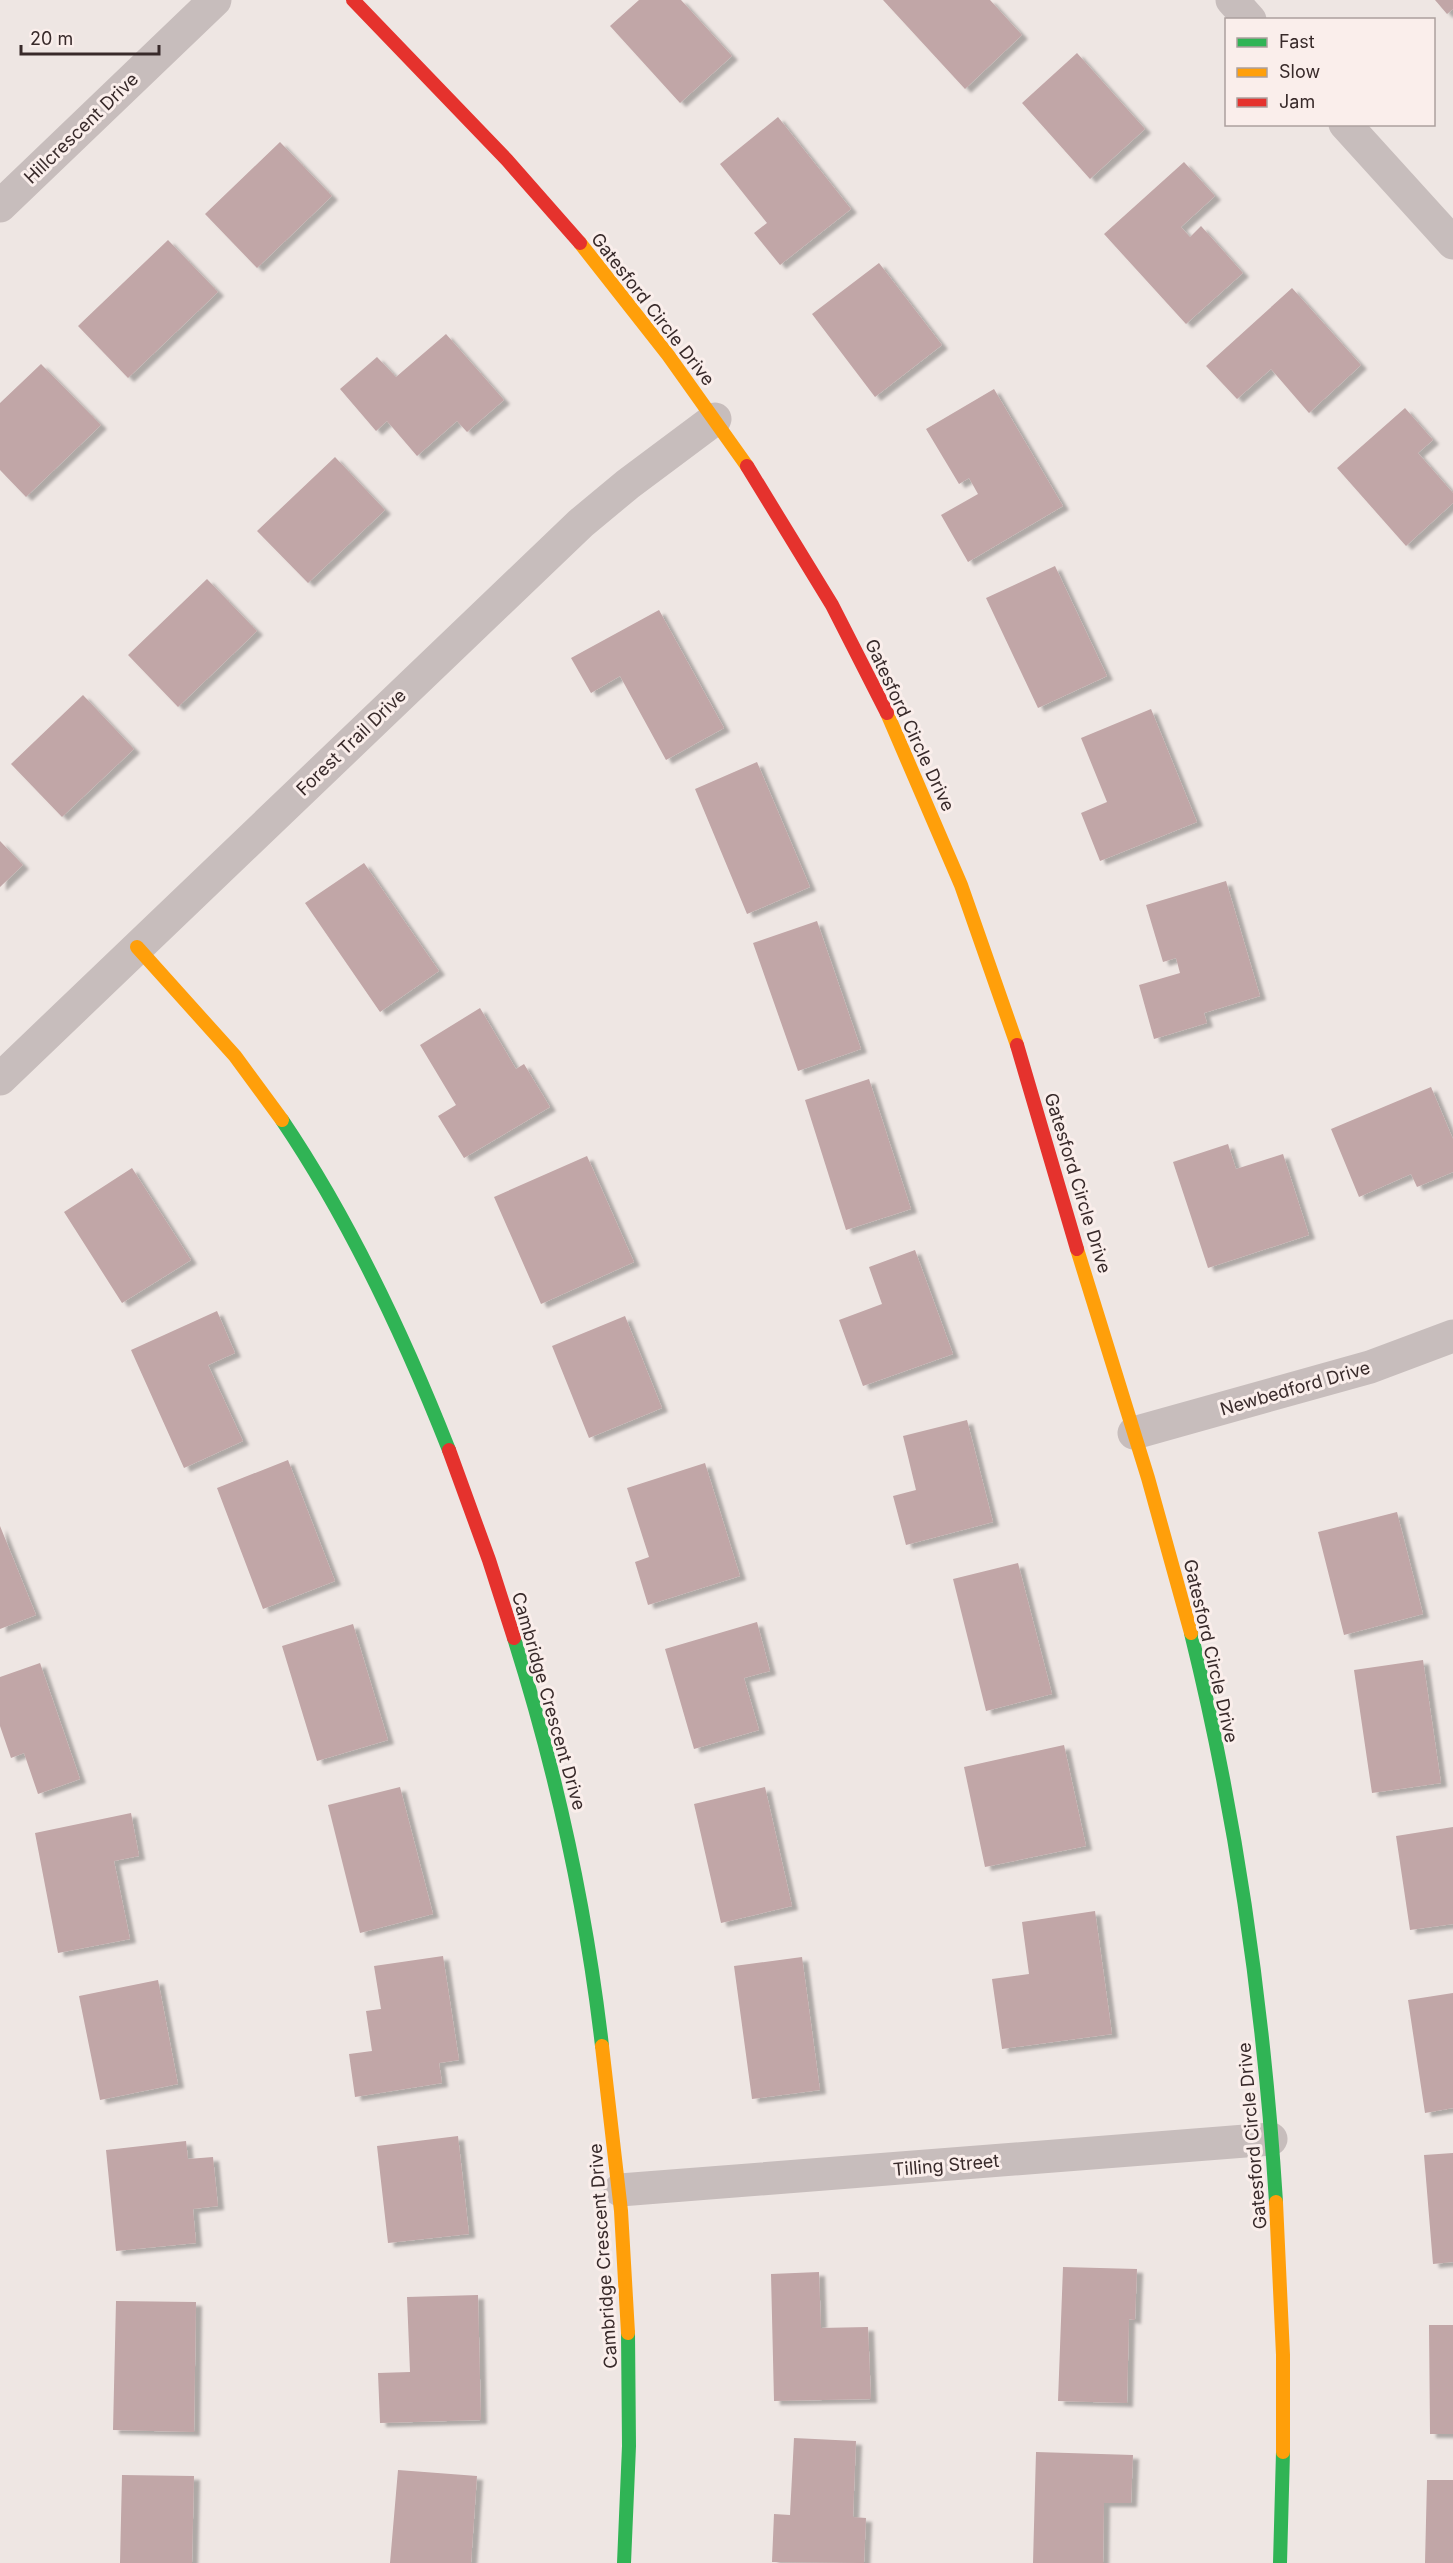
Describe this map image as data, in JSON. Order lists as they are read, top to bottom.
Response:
{
  "streets": {
    "street": [
      "Hillcrescent Drive",
      "Gatesford Circle Drive",
      "Forest Trail Drive",
      "Newbedford Drive",
      "Cambridge Crescent Drive",
      "Tilling Street"
    ]
  },
  "crossings": [
    ["Gatesford Circle Drive", "Forest Trail Drive"],
    ["Gatesford Circle Drive", "Newbedford Drive"],
    ["Gatesford Circle Drive", "Tilling Street"],
    ["Forest Trail Drive", "Cambridge Crescent Drive"],
    ["Cambridge Crescent Drive", "Tilling Street"]
  ],
  "legend": ["Fast", "Slow", "Jam"],
  "scale_bar": "20 m"
}
